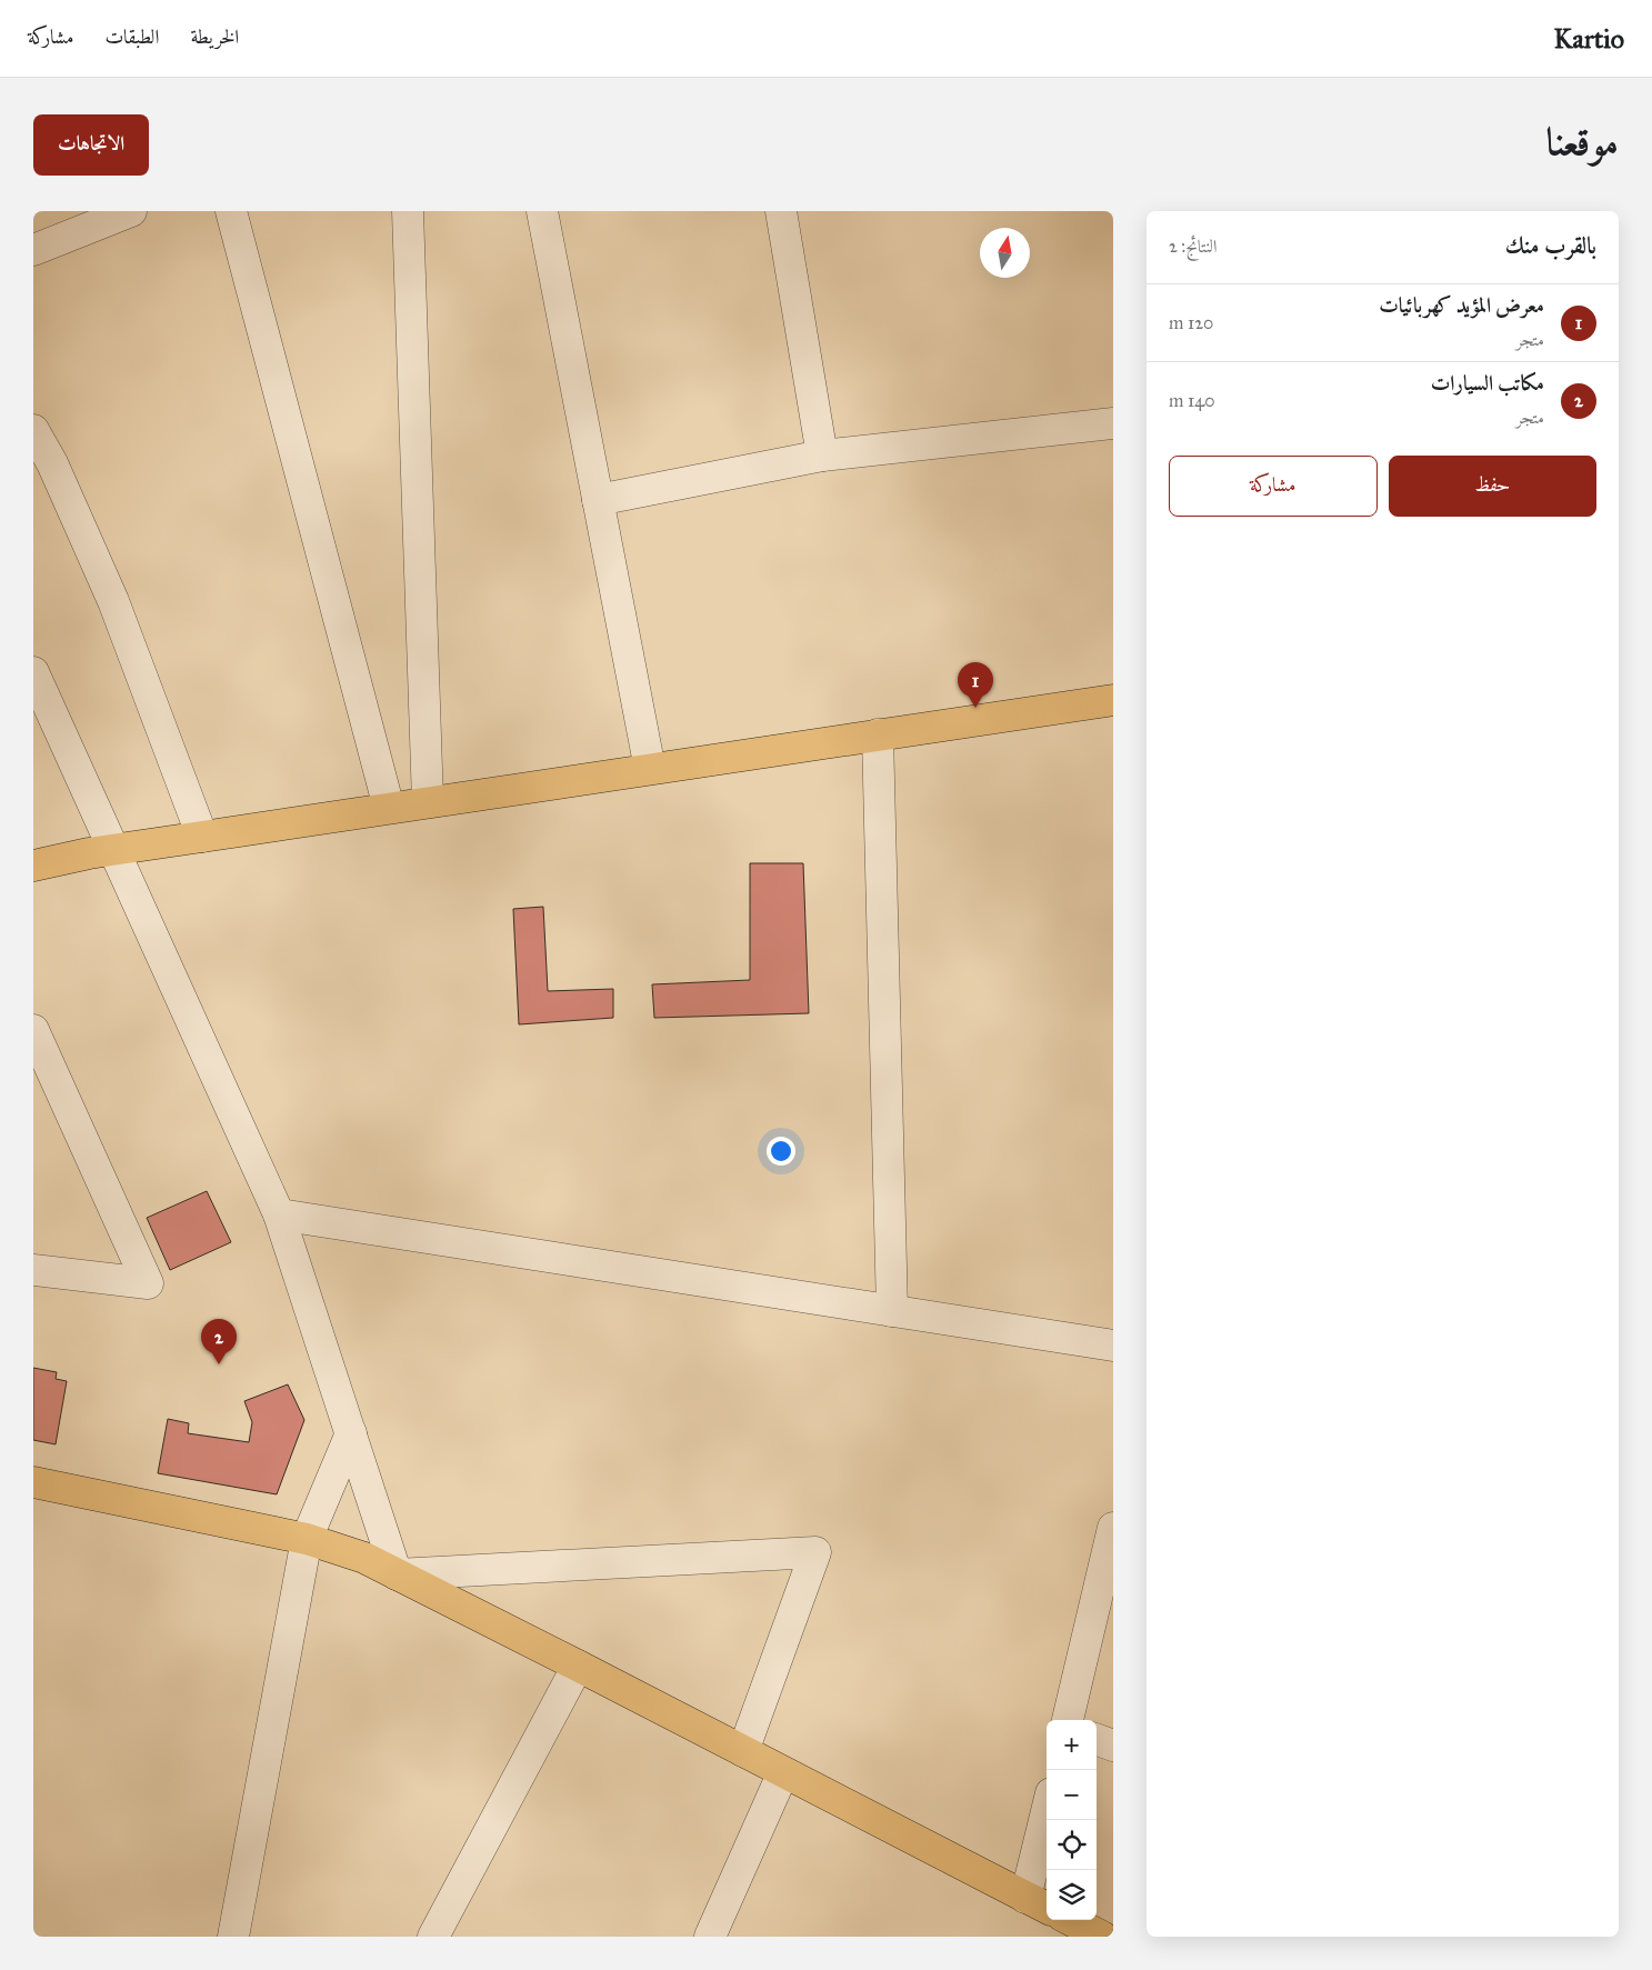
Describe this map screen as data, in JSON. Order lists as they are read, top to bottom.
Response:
{
  "north": "top",
  "page": {
    "header": "Kartio",
    "nav": ["الخريطة", "الطبقات", "مشاركة"],
    "title": "موقعنا",
    "buttons": [
      "الاتجاهات",
      ["حفظ", "مشاركة"]
    ],
    "heading": ["بالقرب منك", "النتائج: 2"],
    "list": [
      {
        "mark": "1",
        "name": "معرض المؤيد كهربائيات",
        "note": "متجر",
        "value": "120 m"
      },
      {
        "mark": "2",
        "name": "مكاتب السيارات",
        "note": "متجر",
        "value": "140 m"
      }
    ],
    "pins": ["1", "2"],
    "map_buttons": ["+", "−"]
  }
}
